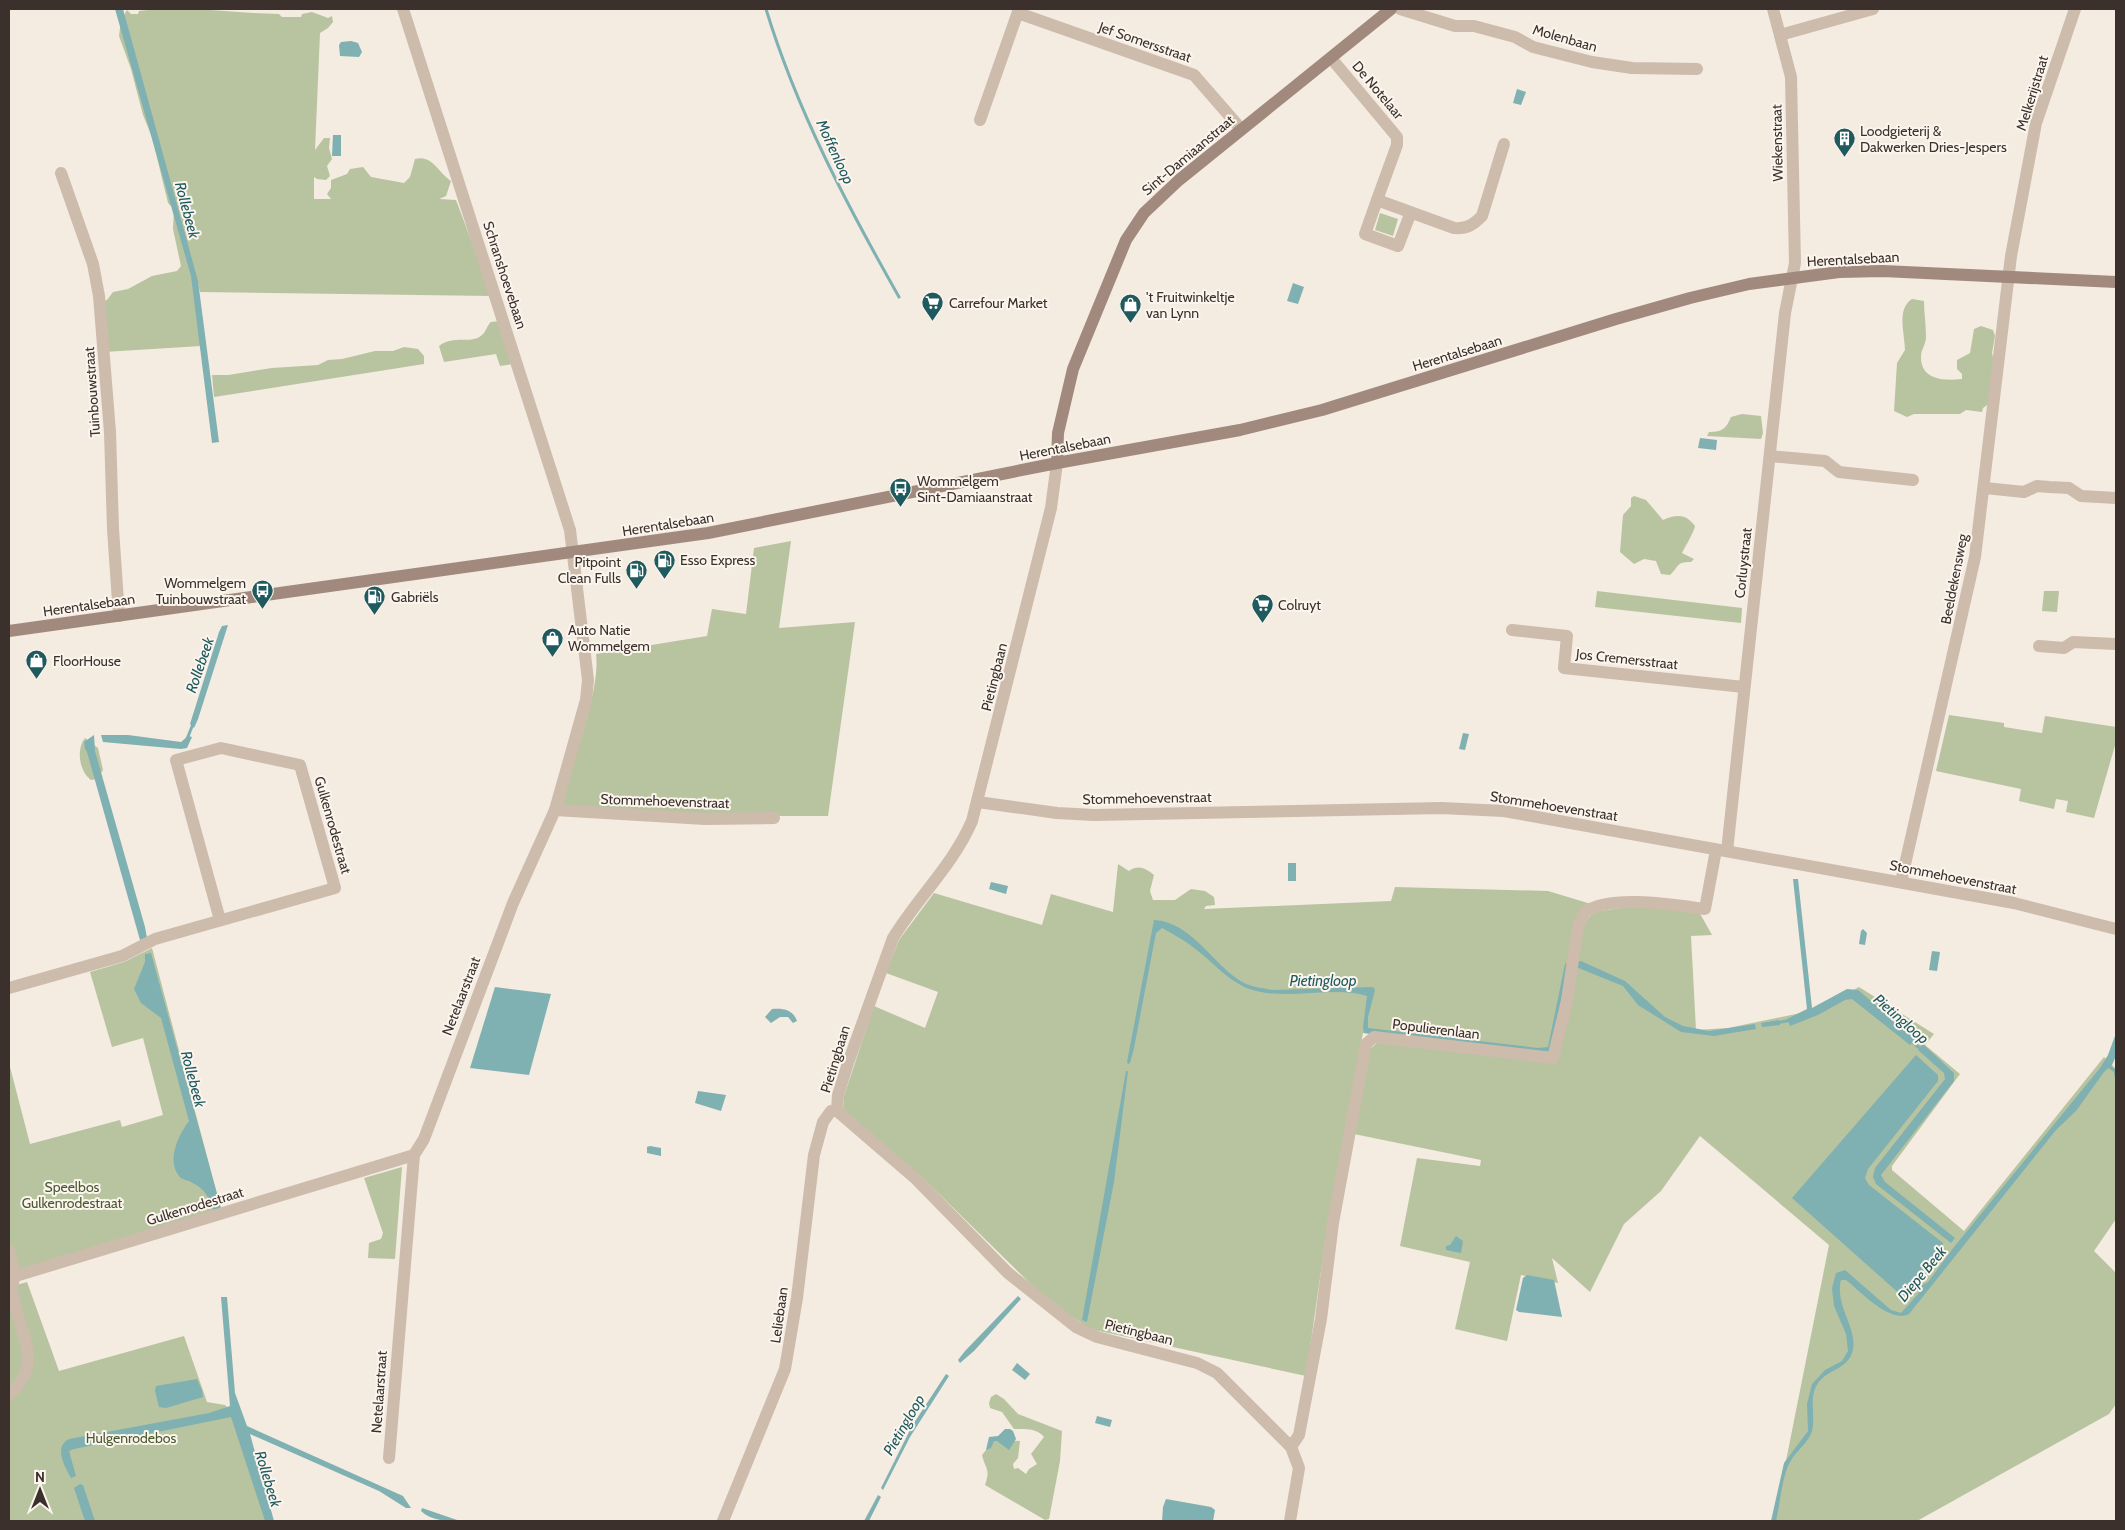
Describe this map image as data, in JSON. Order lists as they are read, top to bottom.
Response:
{
  "streets": {
    "main road": ["Sint-Damiaanstraat", "Herentalsebaan"],
    "street": [
      "Molenbaan",
      "Jef Somersstraat",
      "De Notelaar",
      "Melkerijstraat",
      "Wiekenstraat",
      "Schranshoevebaan",
      "Tuinbouwstraat",
      "Corluystraat",
      "Beeldekensweg",
      "Jos Cremersstraat",
      "Pietingbaan",
      "Stommehoevenstraat",
      "Gulkenrodestraat",
      "Netelaarstraat",
      "Populierenlaan",
      "Leliebaan"
    ]
  },
  "crossings": [
    ["Jef Somersstraat", "Sint-Damiaanstraat"],
    ["De Notelaar", "Sint-Damiaanstraat"],
    ["Melkerijstraat", "Herentalsebaan"],
    ["Melkerijstraat", "Beeldekensweg"],
    ["Wiekenstraat", "Herentalsebaan"],
    ["Wiekenstraat", "Corluystraat"],
    ["Sint-Damiaanstraat", "Herentalsebaan"],
    ["Sint-Damiaanstraat", "Pietingbaan"],
    ["Herentalsebaan", "Schranshoevebaan"],
    ["Herentalsebaan", "Tuinbouwstraat"],
    ["Herentalsebaan", "Corluystraat"],
    ["Herentalsebaan", "Beeldekensweg"],
    ["Herentalsebaan", "Pietingbaan"],
    ["Herentalsebaan", "Netelaarstraat"],
    ["Schranshoevebaan", "Netelaarstraat"],
    ["Corluystraat", "Jos Cremersstraat"],
    ["Corluystraat", "Stommehoevenstraat"],
    ["Corluystraat", "Populierenlaan"],
    ["Beeldekensweg", "Stommehoevenstraat"],
    ["Pietingbaan", "Stommehoevenstraat"],
    ["Pietingbaan", "Populierenlaan"],
    ["Pietingbaan", "Leliebaan"],
    ["Stommehoevenstraat", "Netelaarstraat"],
    ["Stommehoevenstraat", "Populierenlaan"],
    ["Gulkenrodestraat", "Netelaarstraat"]
  ],
  "water": [
    "Moffenloop",
    "Rollebeek",
    "Pietingloop",
    "Diepe Beek"
  ],
  "parks": ["Speelbos Gulkenrodestraat", "Hulgenrodebos"],
  "places": {
    "building": ["Loodgieterij & Dakwerken Dries-Jespers"],
    "supermarket": ["Carrefour Market", "Colruyt"],
    "shop": ["'t Fruitwinkeltje van Lynn", "Auto Natie Wommelgem", "FloorHouse"],
    "bus stop": ["Wommelgem Sint-Damiaanstraat", "Wommelgem Tuinbouwstraat"],
    "fuel station": ["Esso Express", "Pitpoint Clean Fulls", "Gabriëls"]
  },
  "north": "top"
}
